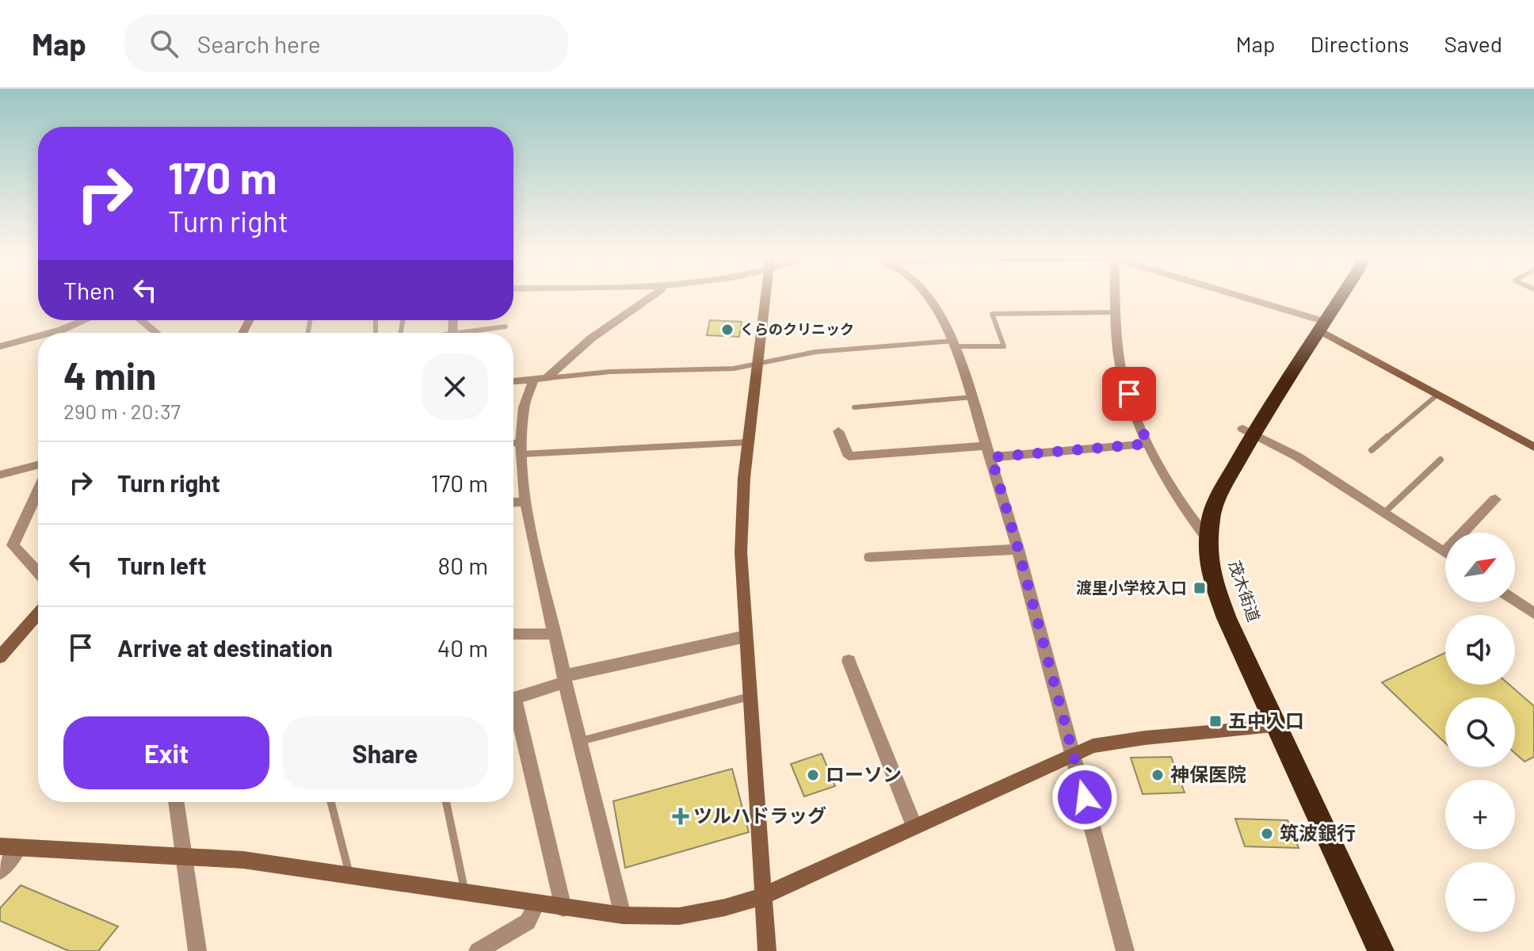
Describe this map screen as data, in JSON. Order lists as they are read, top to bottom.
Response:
{
  "streets": {
    "highway": ["茂木街道"]
  },
  "places": {
    "other": [
      "くらのクリニック",
      "ローソン",
      "神保医院",
      "筑波銀行"
    ],
    "transit": ["渡里小学校入口", "五中入口"],
    "health": ["ツルハドラッグ"]
  },
  "north": "top right",
  "page": {
    "header": "Map",
    "search": "Search here",
    "nav": ["Map", "Directions", "Saved"],
    "turn": ["170 m", "Turn right"],
    "then": "Then",
    "heading": ["4 min", "290 m · 20:37"],
    "list": [
      {
        "name": "Turn right",
        "value": "170 m"
      },
      {
        "name": "Turn left",
        "value": "80 m"
      },
      {
        "name": "Arrive at destination",
        "value": "40 m"
      }
    ],
    "map_buttons": ["+", "−"],
    "buttons": ["Exit", "Share"]
  }
}
